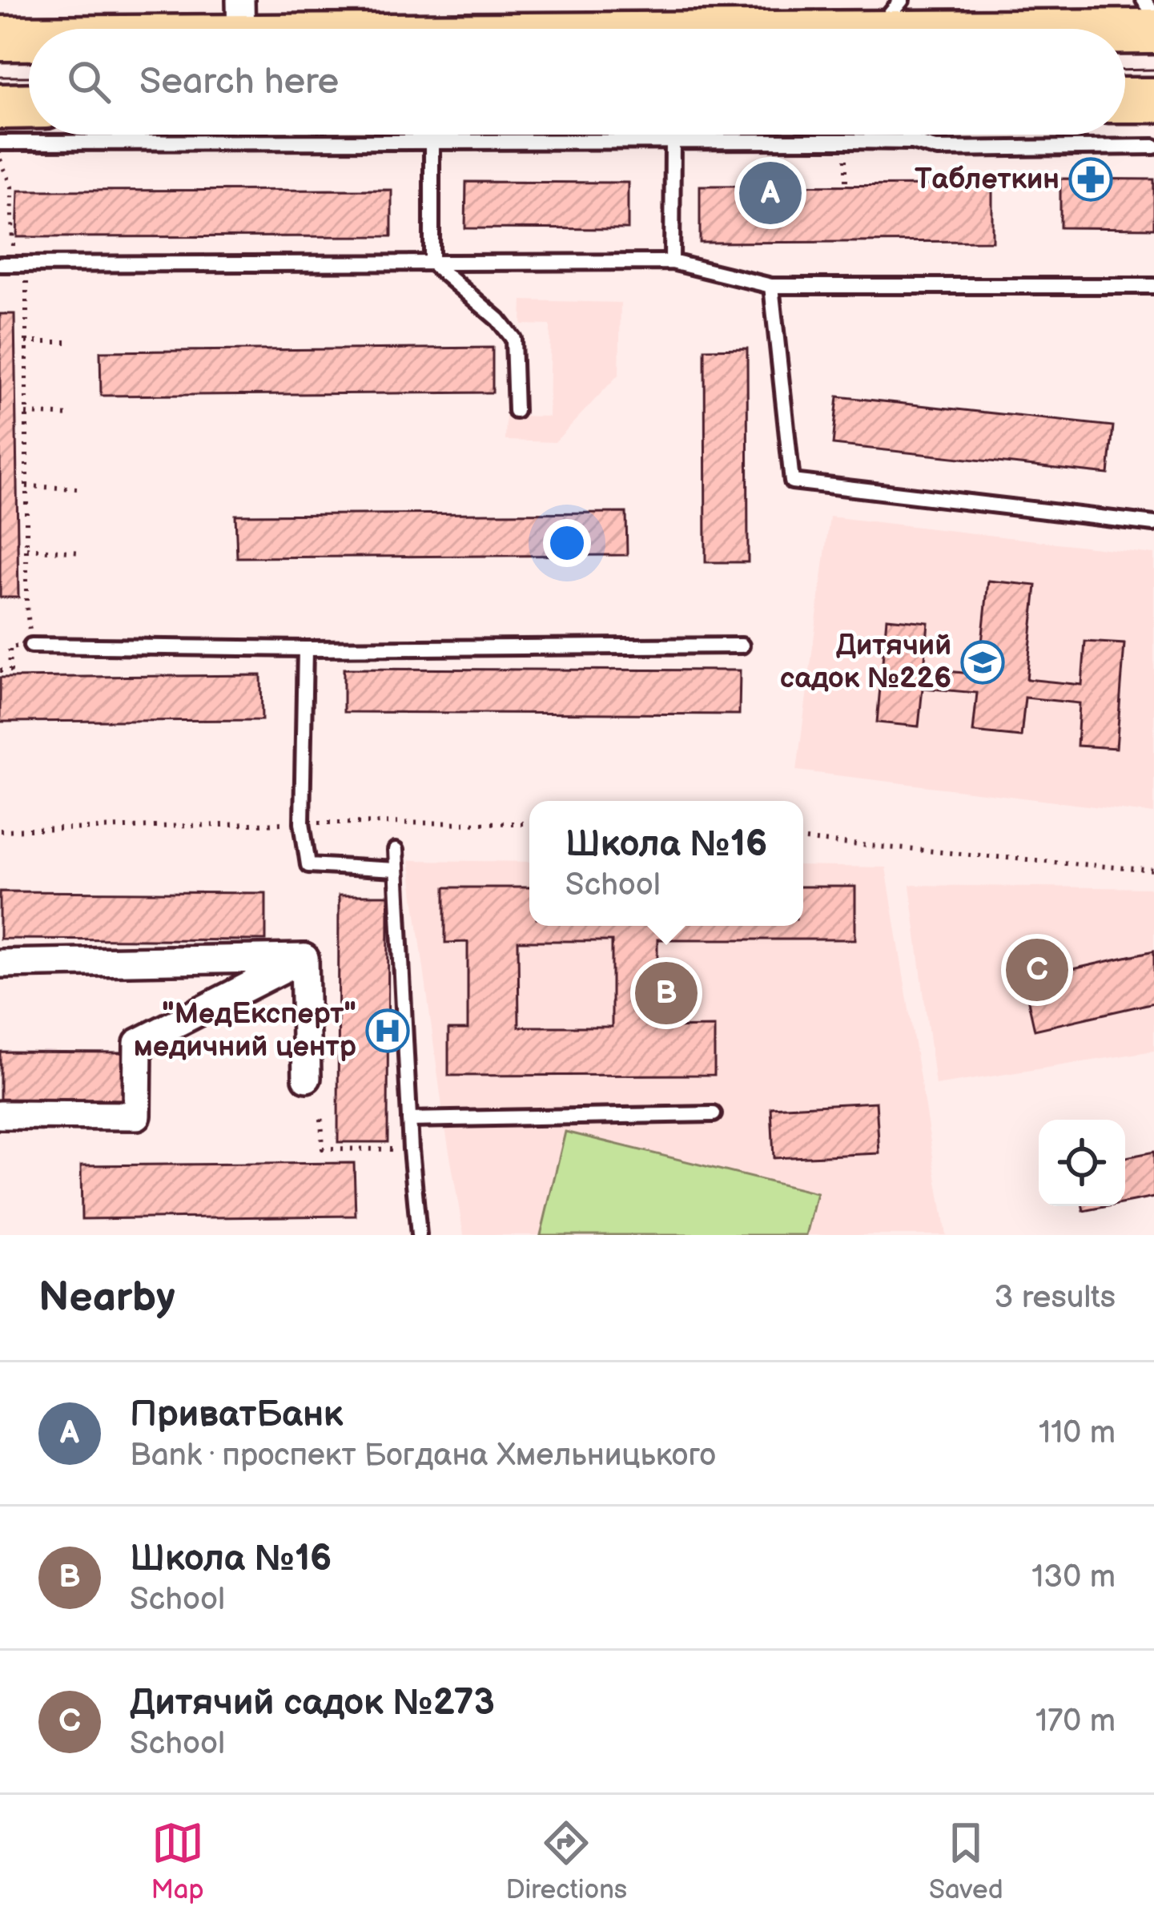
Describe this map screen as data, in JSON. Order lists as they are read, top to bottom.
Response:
{
  "places": {
    "pharmacy": ["Таблеткин"],
    "school or university": ["Дитячий садок №226"],
    "hospital": ["\"МедЕксперт\" медичний центр"]
  },
  "page": {
    "search": "Search here",
    "pins": ["A", "C", "B"],
    "popup": ["Школа №16", "School"],
    "heading": ["Nearby", "3 results"],
    "list": [
      {
        "mark": "A",
        "name": "ПриватБанк",
        "note": "Bank · проспект Богдана Хмельницького",
        "value": "110 m"
      },
      {
        "mark": "B",
        "name": "Школа №16",
        "note": "School",
        "value": "130 m"
      },
      {
        "mark": "C",
        "name": "Дитячий садок №273",
        "note": "School",
        "value": "170 m"
      }
    ],
    "nav": ["Map", "Directions", "Saved"]
  }
}
